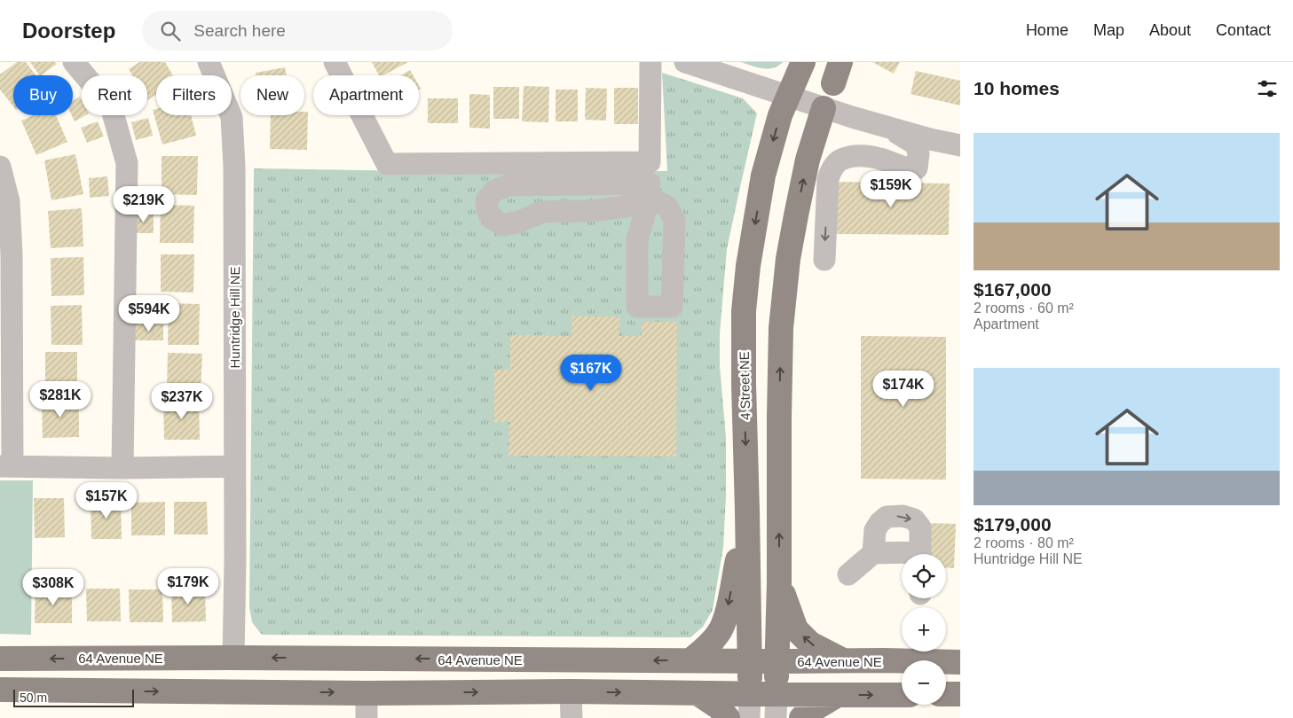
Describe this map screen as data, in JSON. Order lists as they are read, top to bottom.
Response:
{
  "streets": {
    "main road": ["4 Street NE", "64 Avenue NE"],
    "street": ["Huntridge Hill NE"]
  },
  "crossings": [
    ["Huntridge Hill NE", "64 Avenue NE"],
    ["4 Street NE", "64 Avenue NE"]
  ],
  "scale_bar": "50 m",
  "page": {
    "header": "Doorstep",
    "search": "Search here",
    "nav": [
      "Home",
      "Map",
      "About",
      "Contact"
    ],
    "heading": "10 homes",
    "chip": [
      "Buy",
      "Rent",
      "Filters",
      "New",
      "Apartment"
    ],
    "list": [
      {
        "name": "$167,000",
        "note": "2 rooms · 60 m² · Apartment"
      },
      {
        "name": "$179,000",
        "note": "2 rooms · 80 m² · Huntridge Hill NE"
      }
    ],
    "price": [
      "$159K",
      "$219K",
      "$594K",
      "$167K",
      "$174K",
      "$281K",
      "$237K",
      "$157K",
      "$179K",
      "$308K"
    ],
    "map_buttons": ["+", "−"],
    "scale": "50 m"
  }
}
